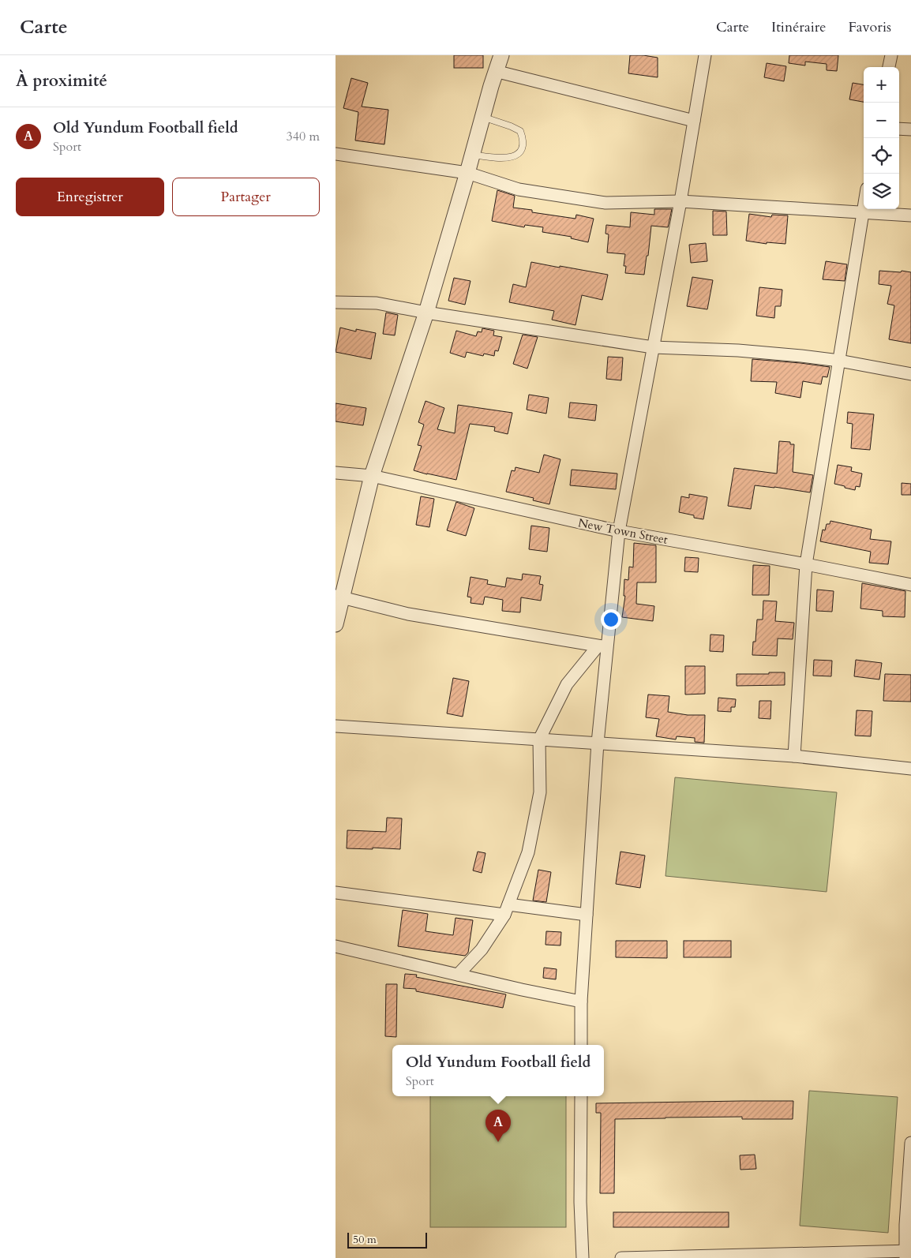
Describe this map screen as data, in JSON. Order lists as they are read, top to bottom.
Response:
{
  "streets": {
    "street": ["New Town Street"]
  },
  "scale_bar": "50 m",
  "page": {
    "header": "Carte",
    "nav": ["Carte", "Itinéraire", "Favoris"],
    "heading": "À proximité",
    "map_buttons": ["+", "−"],
    "list": [
      {
        "mark": "A",
        "name": "Old Yundum Football field",
        "note": "Sport",
        "value": "340 m"
      }
    ],
    "buttons": ["Enregistrer", "Partager"],
    "popup": ["Old Yundum Football field", "Sport"],
    "pins": "A",
    "scale": "50 m"
  }
}
